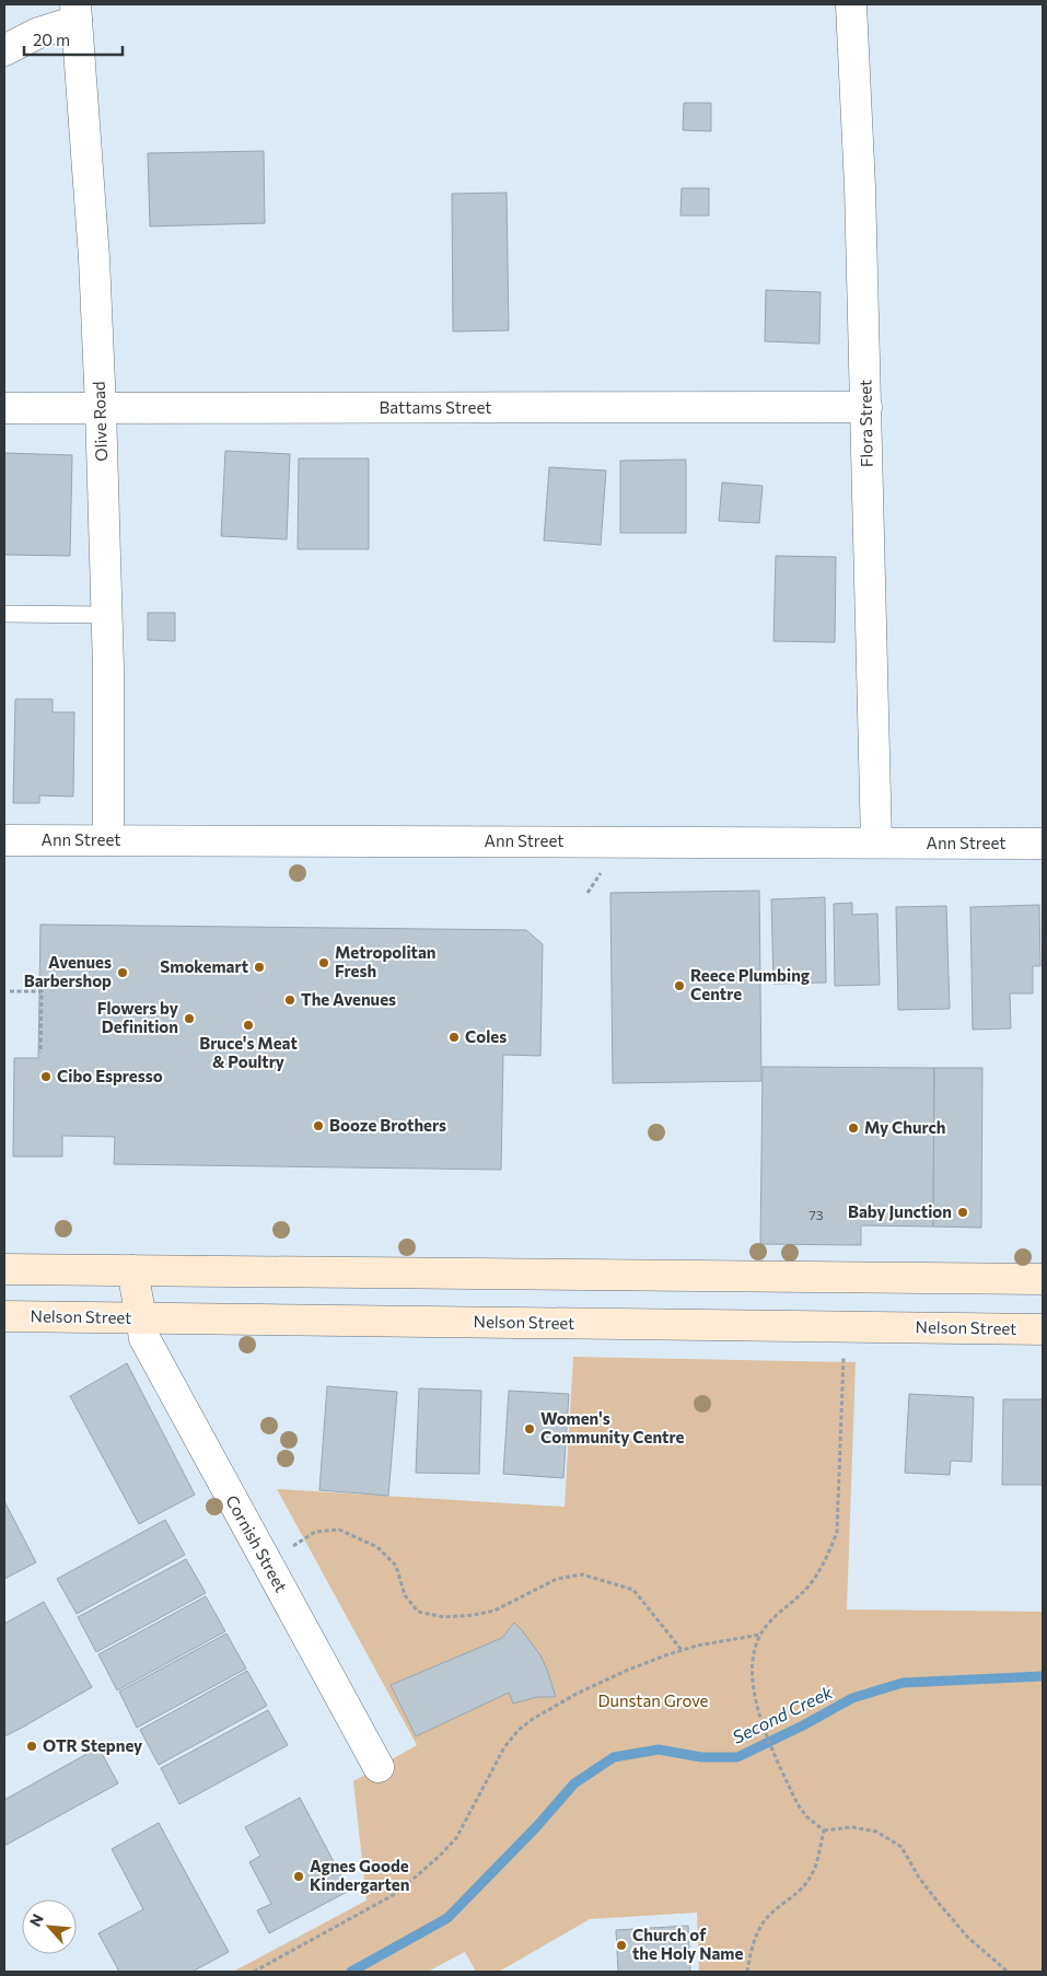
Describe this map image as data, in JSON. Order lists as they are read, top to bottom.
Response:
{
  "streets": {
    "main road": ["Nelson Street"],
    "street": [
      "Battams Street",
      "Olive Road",
      "Flora Street",
      "Ann Street",
      "Cornish Street"
    ]
  },
  "crossings": [
    ["Battams Street", "Olive Road"],
    ["Battams Street", "Flora Street"],
    ["Olive Road", "Ann Street"],
    ["Flora Street", "Ann Street"],
    ["Nelson Street", "Cornish Street"]
  ],
  "water": ["Second Creek"],
  "parks": ["Dunstan Grove"],
  "places": [
    "Metropolitan Fresh",
    "Smokemart",
    "Avenues Barbershop",
    "Reece Plumbing Centre",
    "The Avenues",
    "Flowers by Definition",
    "Bruce's Meat & Poultry",
    "Coles",
    "Cibo Espresso",
    "Booze Brothers",
    "My Church",
    "Baby Junction",
    "Women's Community Centre",
    "OTR Stepney",
    "Agnes Goode Kindergarten",
    "Church of the Holy Name"
  ],
  "house_numbers": ["73"],
  "scale_bar": "20 m",
  "north": "top left"
}
